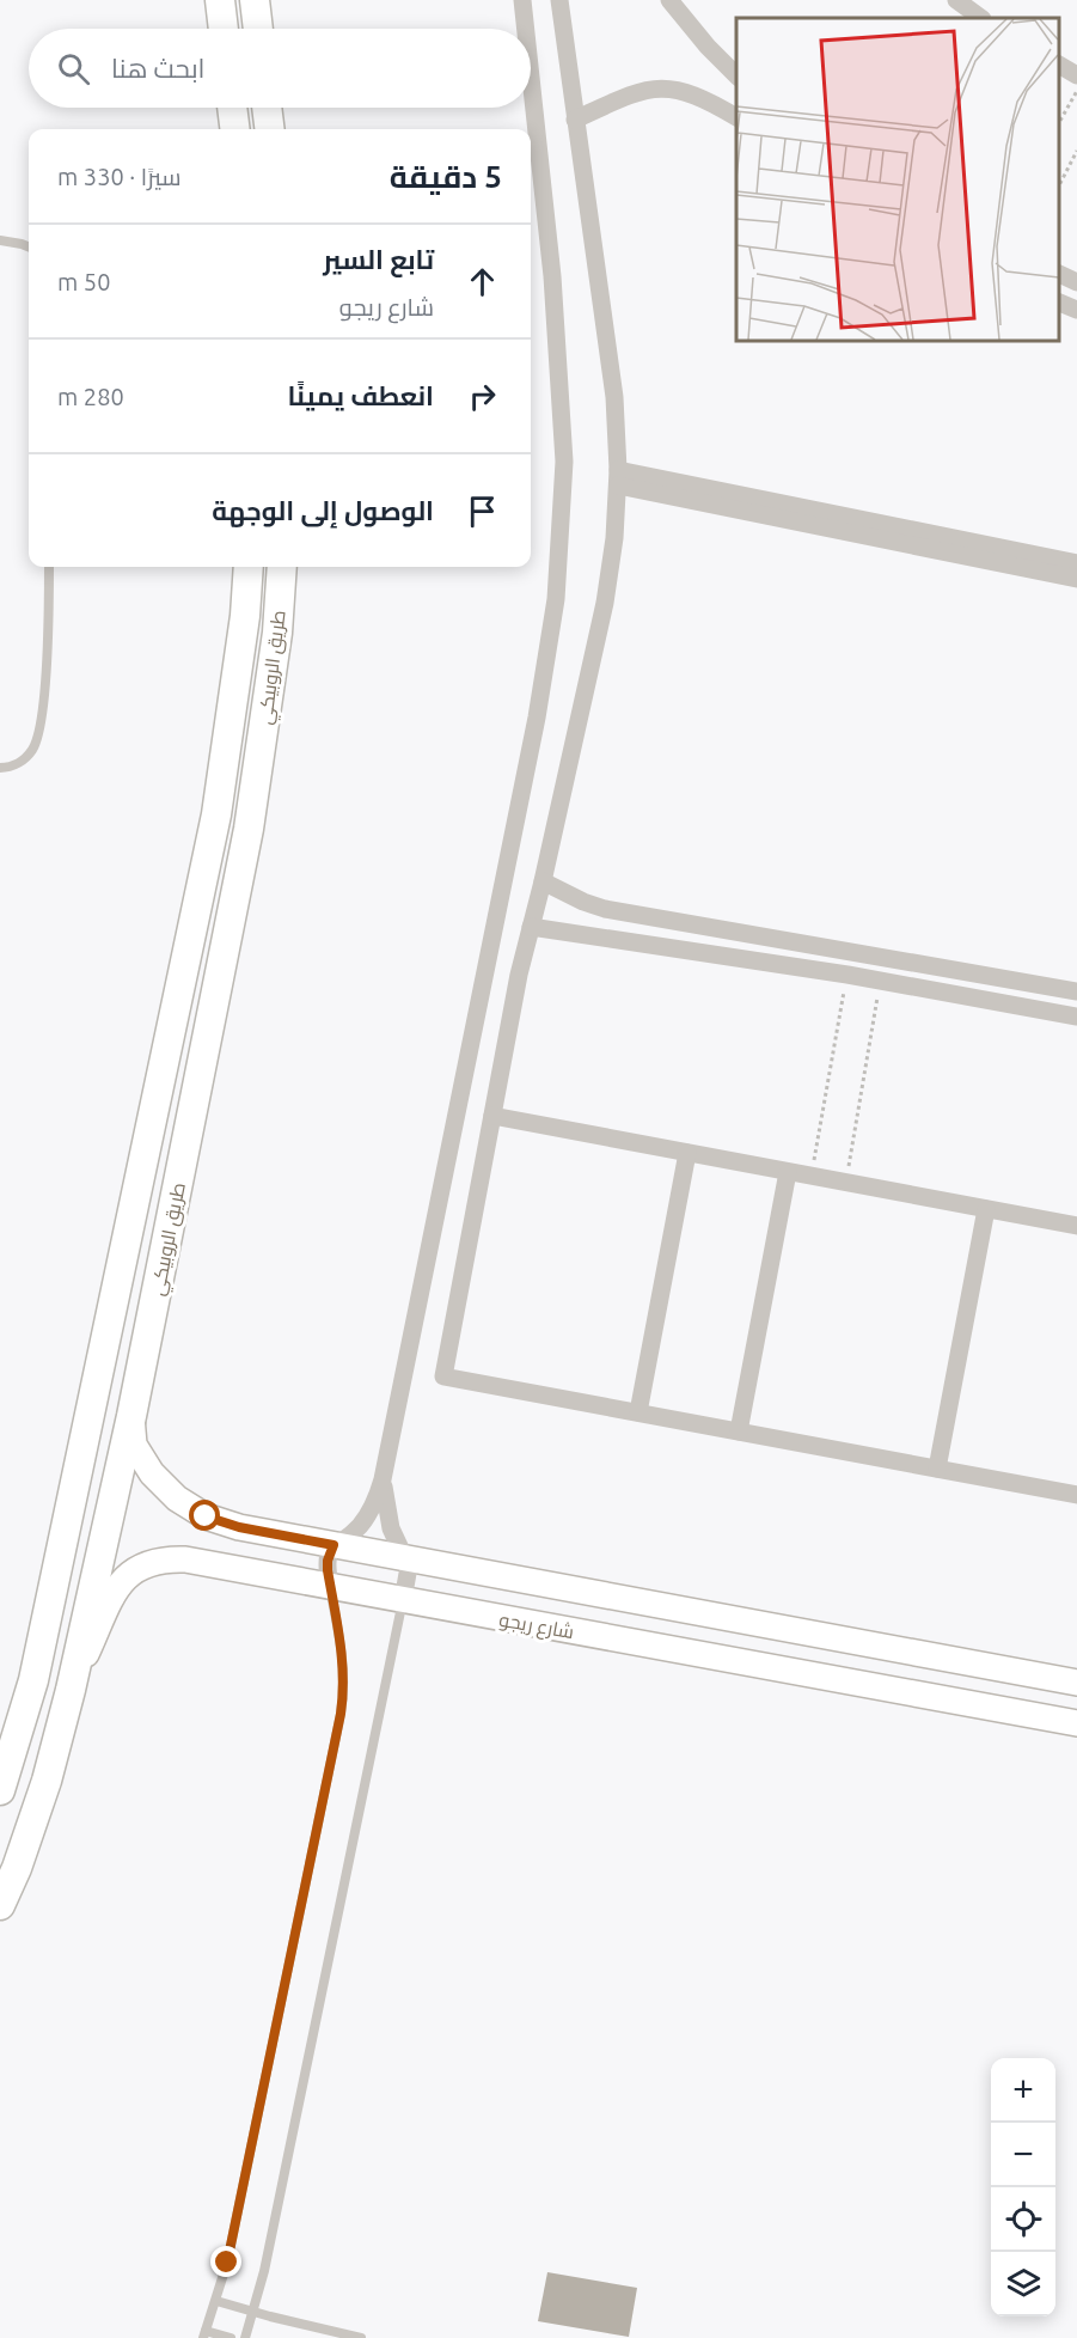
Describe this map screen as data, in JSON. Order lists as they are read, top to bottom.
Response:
{
  "streets": {
    "main road": ["طريق الروبيكي", "شارع ريجو"]
  },
  "crossings": [
    ["طريق الروبيكي", "شارع ريجو"]
  ],
  "page": {
    "search": "ابحث هنا",
    "heading": ["5 دقيقة", "سيرًا · 330 m"],
    "list": [
      ["تابع السير", "شارع ريجو", "50 m"],
      ["انعطف يمينًا", "280 m"],
      "الوصول إلى الوجهة"
    ],
    "map_buttons": ["+", "−"]
  }
}
